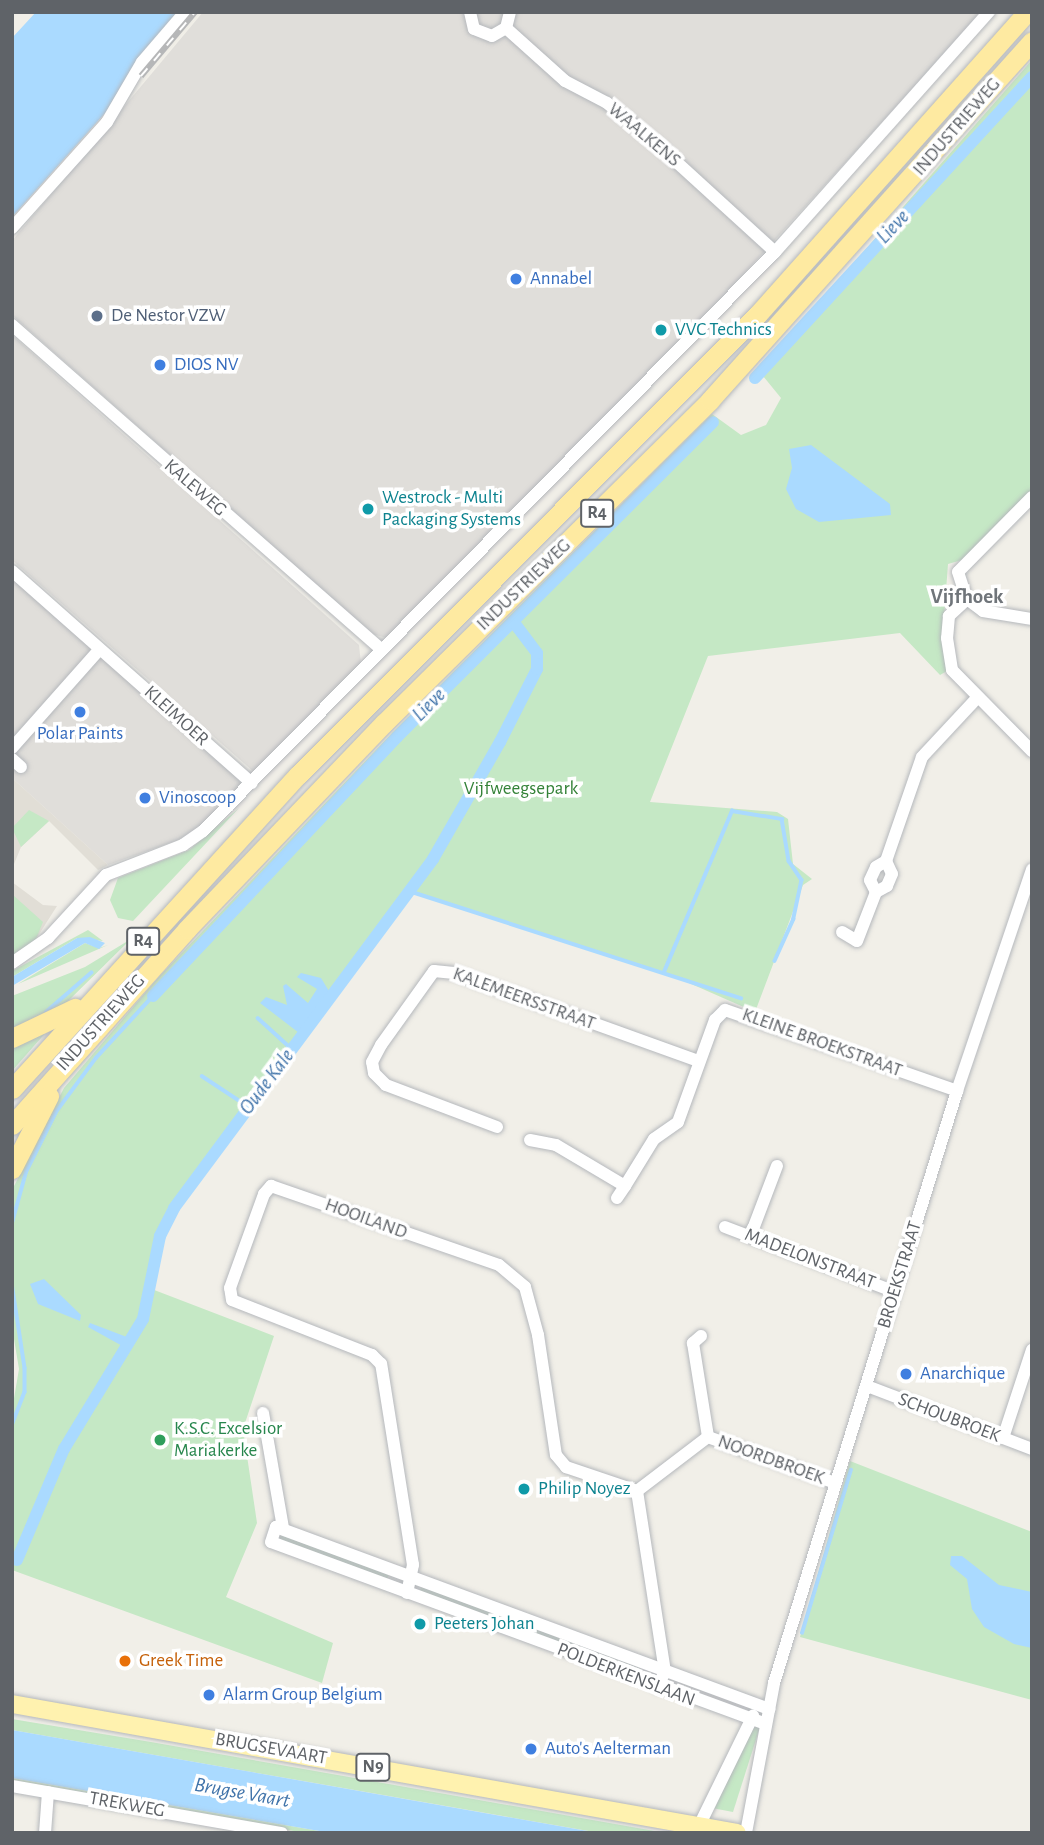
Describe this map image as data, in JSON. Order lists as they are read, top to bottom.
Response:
{
  "streets": {
    "highway": ["INDUSTRIEWEG", "R4"],
    "main road": ["BRUGSEVAART", "N9"],
    "street": [
      "WAALKENS",
      "KALEWEG",
      "KLEIMOER",
      "KALEMEERSSTRAAT",
      "KLEINE BROEKSTRAAT",
      "HOOILAND",
      "MADELONSTRAAT",
      "BROEKSTRAAT",
      "SCHOUBROEK",
      "NOORDBROEK",
      "POLDERKENSLAAN",
      "TREKWEG"
    ]
  },
  "crossings": [
    ["INDUSTRIEWEG", "R4"],
    ["KALEMEERSSTRAAT", "KLEINE BROEKSTRAAT"],
    ["KLEINE BROEKSTRAAT", "BROEKSTRAAT"],
    ["HOOILAND", "NOORDBROEK"],
    ["HOOILAND", "POLDERKENSLAAN"],
    ["MADELONSTRAAT", "BROEKSTRAAT"],
    ["BROEKSTRAAT", "SCHOUBROEK"],
    ["BROEKSTRAAT", "NOORDBROEK"],
    ["BROEKSTRAAT", "POLDERKENSLAAN"],
    ["BROEKSTRAAT", "BRUGSEVAART"]
  ],
  "districts": ["Vijfhoek"],
  "water": ["Lieve", "Oude Kale", "Brugse Vaart"],
  "parks": ["Vijfweegsepark"],
  "places": [
    "Annabel",
    "De Nestor VZW",
    "VVC Technics",
    "DIOS NV",
    "Westrock - Multi Packaging Systems",
    "Polar Paints",
    "Vinoscoop",
    "Anarchique",
    "K.S.C. Excelsior Mariakerke",
    "Philip Noyez",
    "Peeters Johan",
    "Greek Time",
    "Alarm Group Belgium",
    "Auto's Aelterman"
  ]
}
